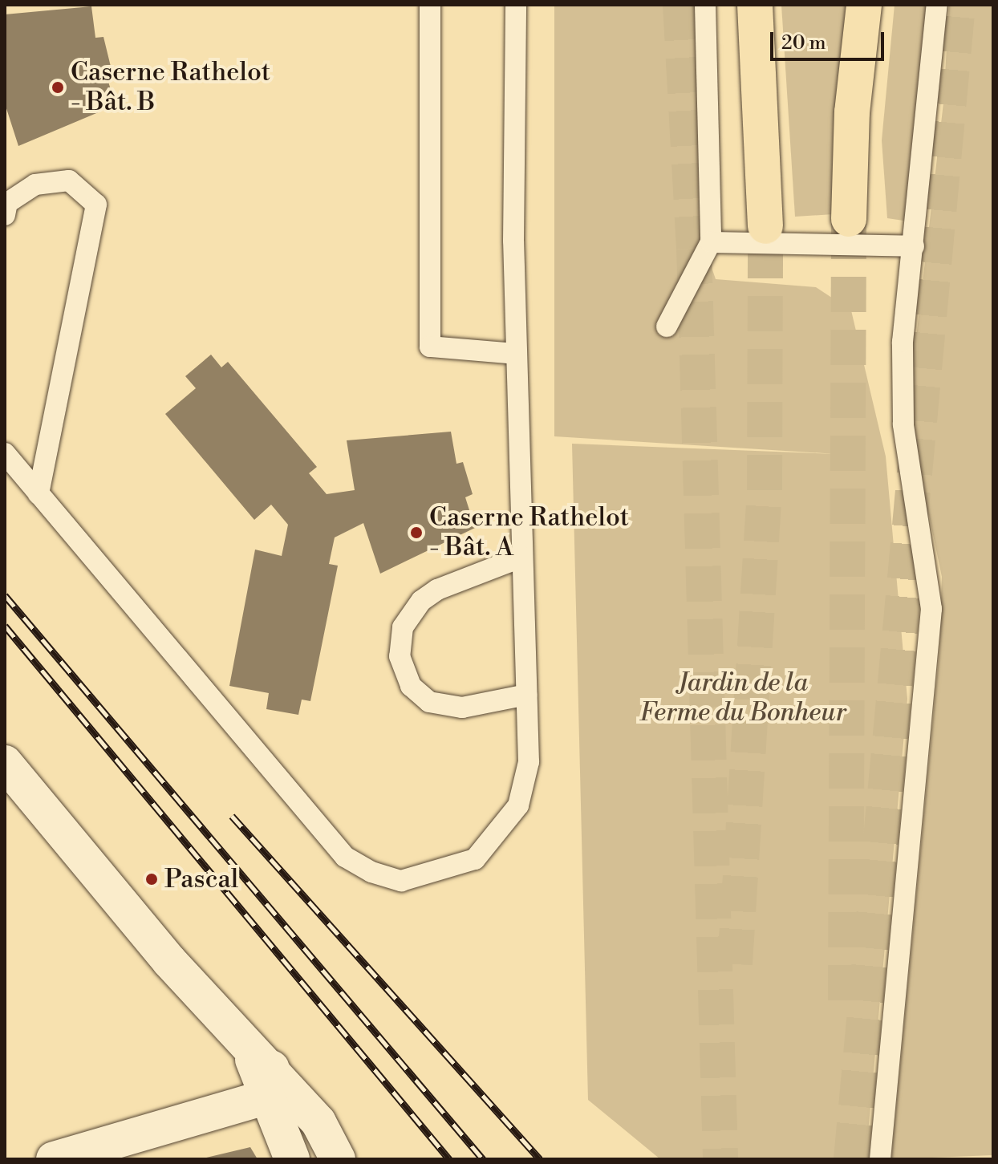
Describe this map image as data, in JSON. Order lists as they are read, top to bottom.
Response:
{
  "parks": ["Jardin de la Ferme du Bonheur"],
  "places": ["Caserne Rathelot - Bât. B", "Caserne Rathelot - Bât. A", "Pascal"],
  "scale_bar": "20 m"
}
